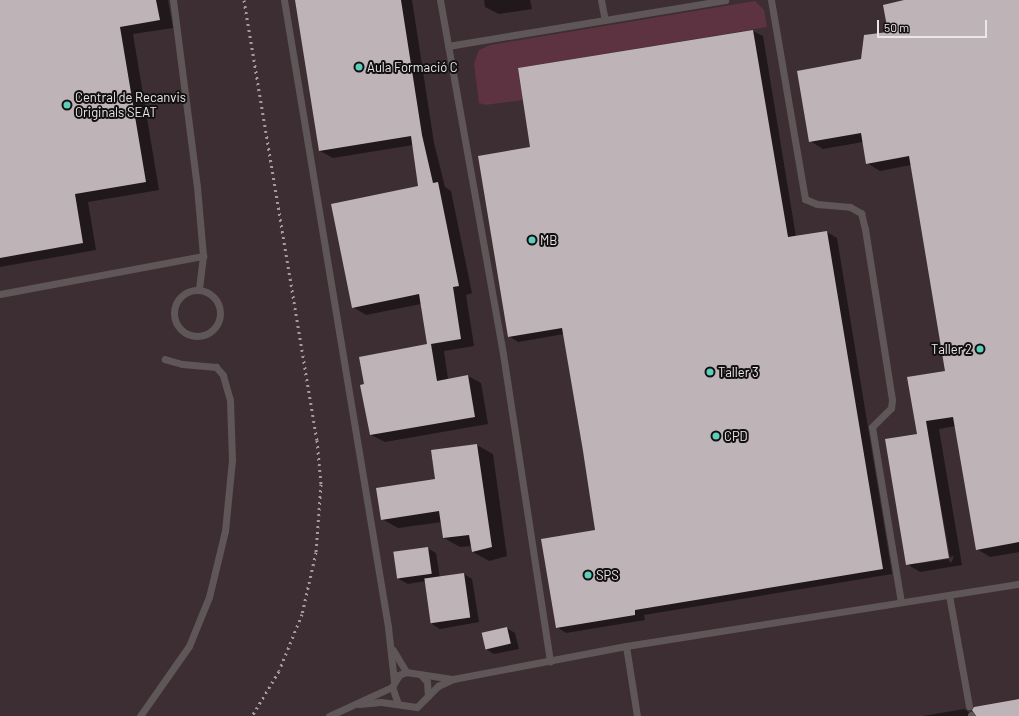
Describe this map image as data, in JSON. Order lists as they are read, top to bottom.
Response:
{
  "places": [
    "Aula Formació C",
    "Central de Recanvis Originals SEAT",
    "MB",
    "Taller 2",
    "Taller 3",
    "CPD",
    "SPS"
  ],
  "scale_bar": "50 m"
}
